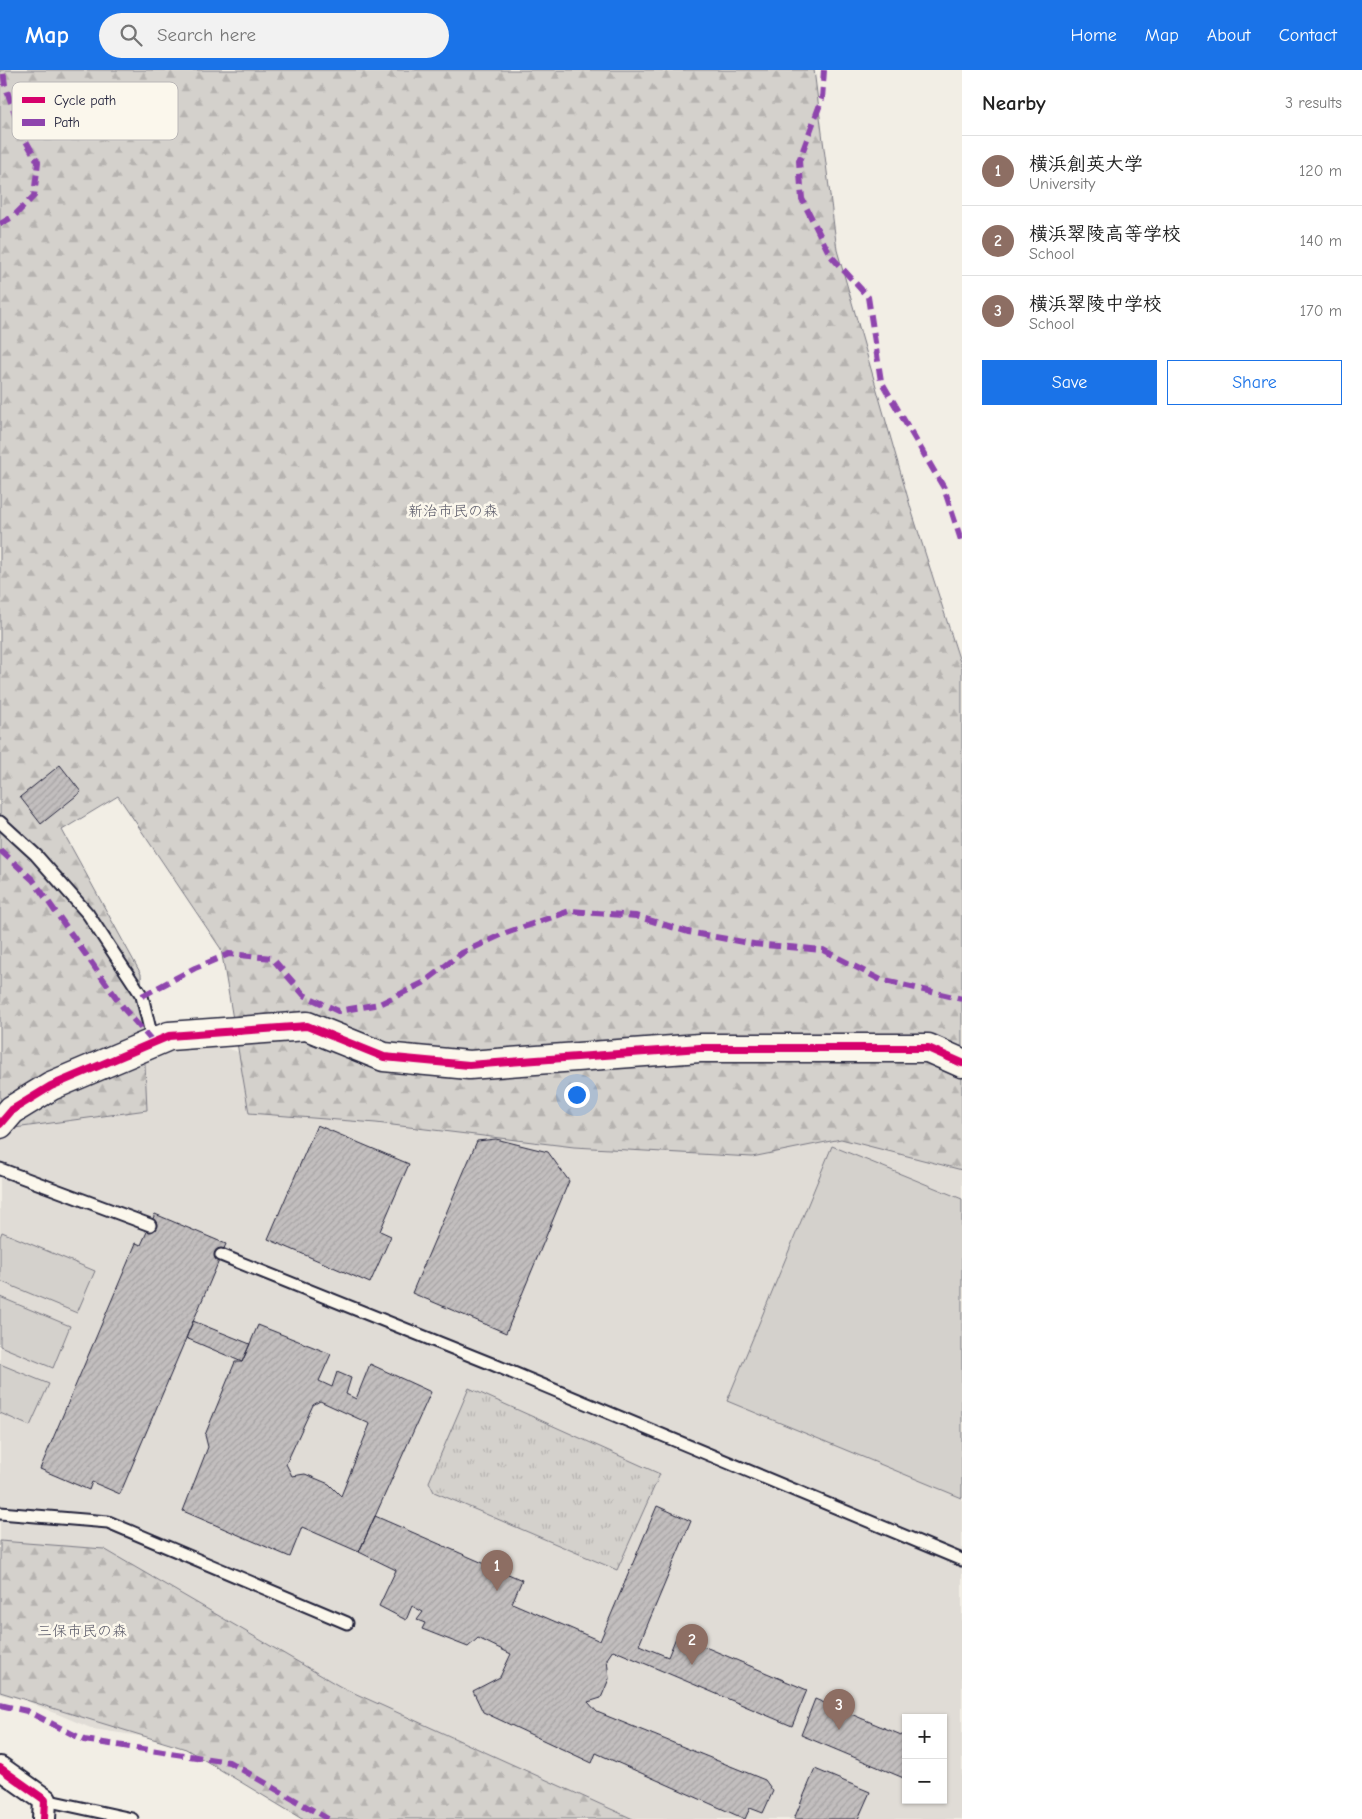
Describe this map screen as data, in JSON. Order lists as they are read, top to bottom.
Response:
{
  "parks": ["新治市民の森", "三保市民の森"],
  "legend": ["Cycle path", "Path"],
  "page": {
    "header": "Map",
    "search": "Search here",
    "nav": [
      "Home",
      "Map",
      "About",
      "Contact"
    ],
    "heading": ["Nearby", "3 results"],
    "list": [
      {
        "mark": "1",
        "name": "横浜創英大学",
        "note": "University",
        "value": "120 m"
      },
      {
        "mark": "2",
        "name": "横浜翠陵高等学校",
        "note": "School",
        "value": "140 m"
      },
      {
        "mark": "3",
        "name": "横浜翠陵中学校",
        "note": "School",
        "value": "170 m"
      }
    ],
    "buttons": ["Save", "Share"],
    "pins": ["1", "2", "3"],
    "map_buttons": ["+", "−"]
  }
}
